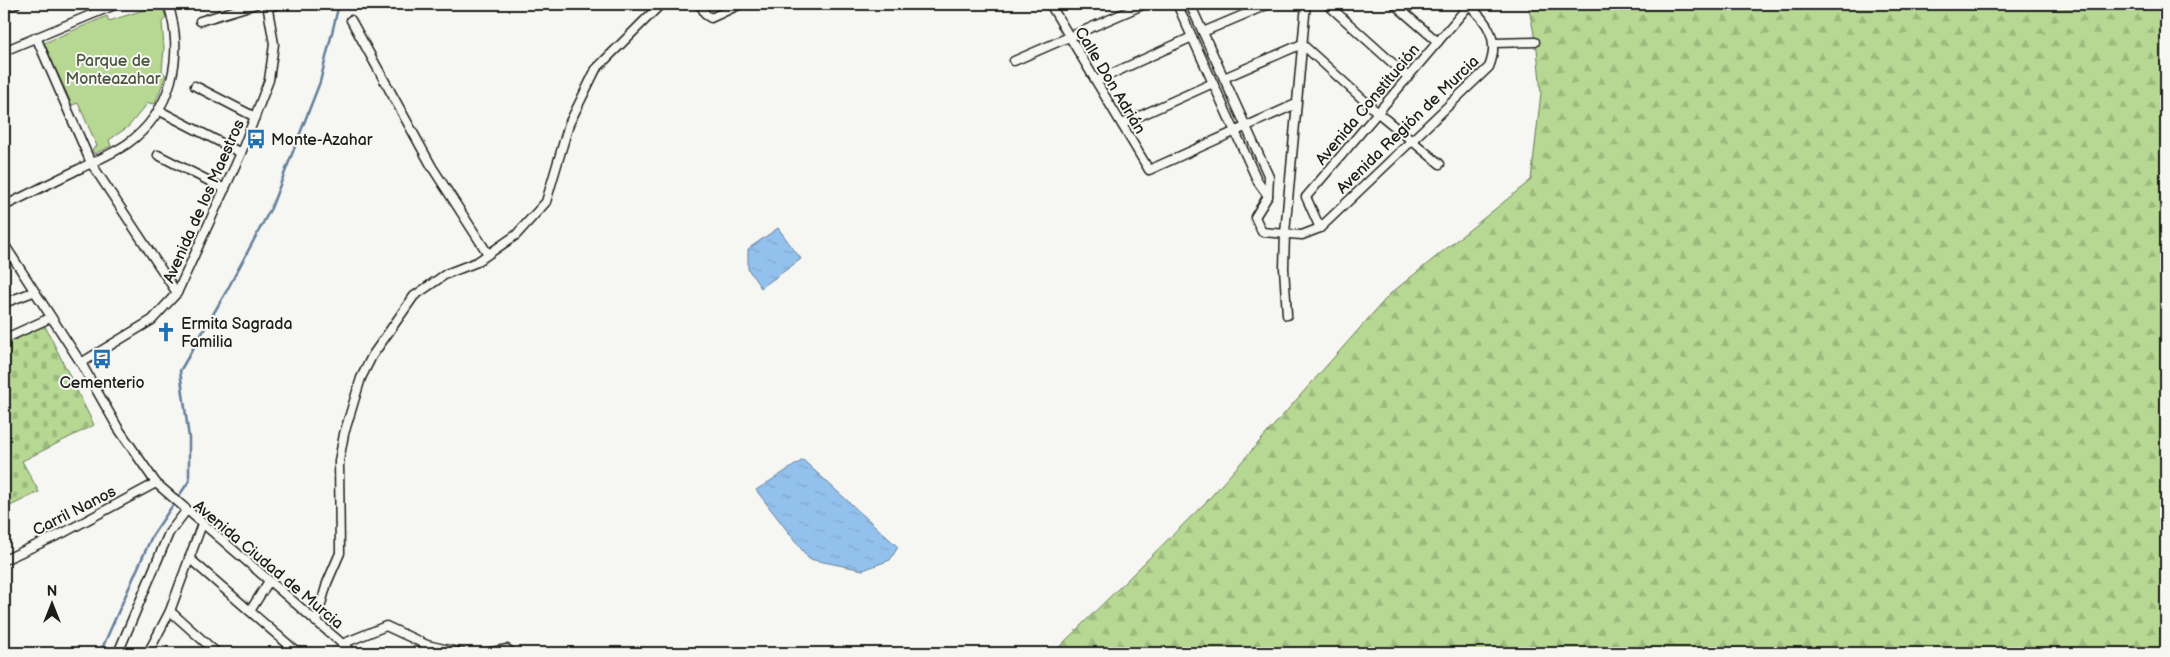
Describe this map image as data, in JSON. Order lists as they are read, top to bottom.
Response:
{
  "streets": {
    "street": [
      "Calle Don Adrián",
      "Avenida Constitución",
      "Avenida Región de Murcia",
      "Avenida de los Maestros",
      "Carril Nanos",
      "Avenida Ciudad de Murcia"
    ]
  },
  "crossings": [
    ["Avenida Constitución", "Avenida Región de Murcia"],
    ["Avenida de los Maestros", "Avenida Ciudad de Murcia"],
    ["Carril Nanos", "Avenida Ciudad de Murcia"]
  ],
  "parks": ["Parque de Monteazahar"],
  "places": {
    "bus stop": ["Monte-Azahar", "Cementerio"],
    "church": ["Ermita Sagrada Familia"]
  },
  "north": "top"
}
